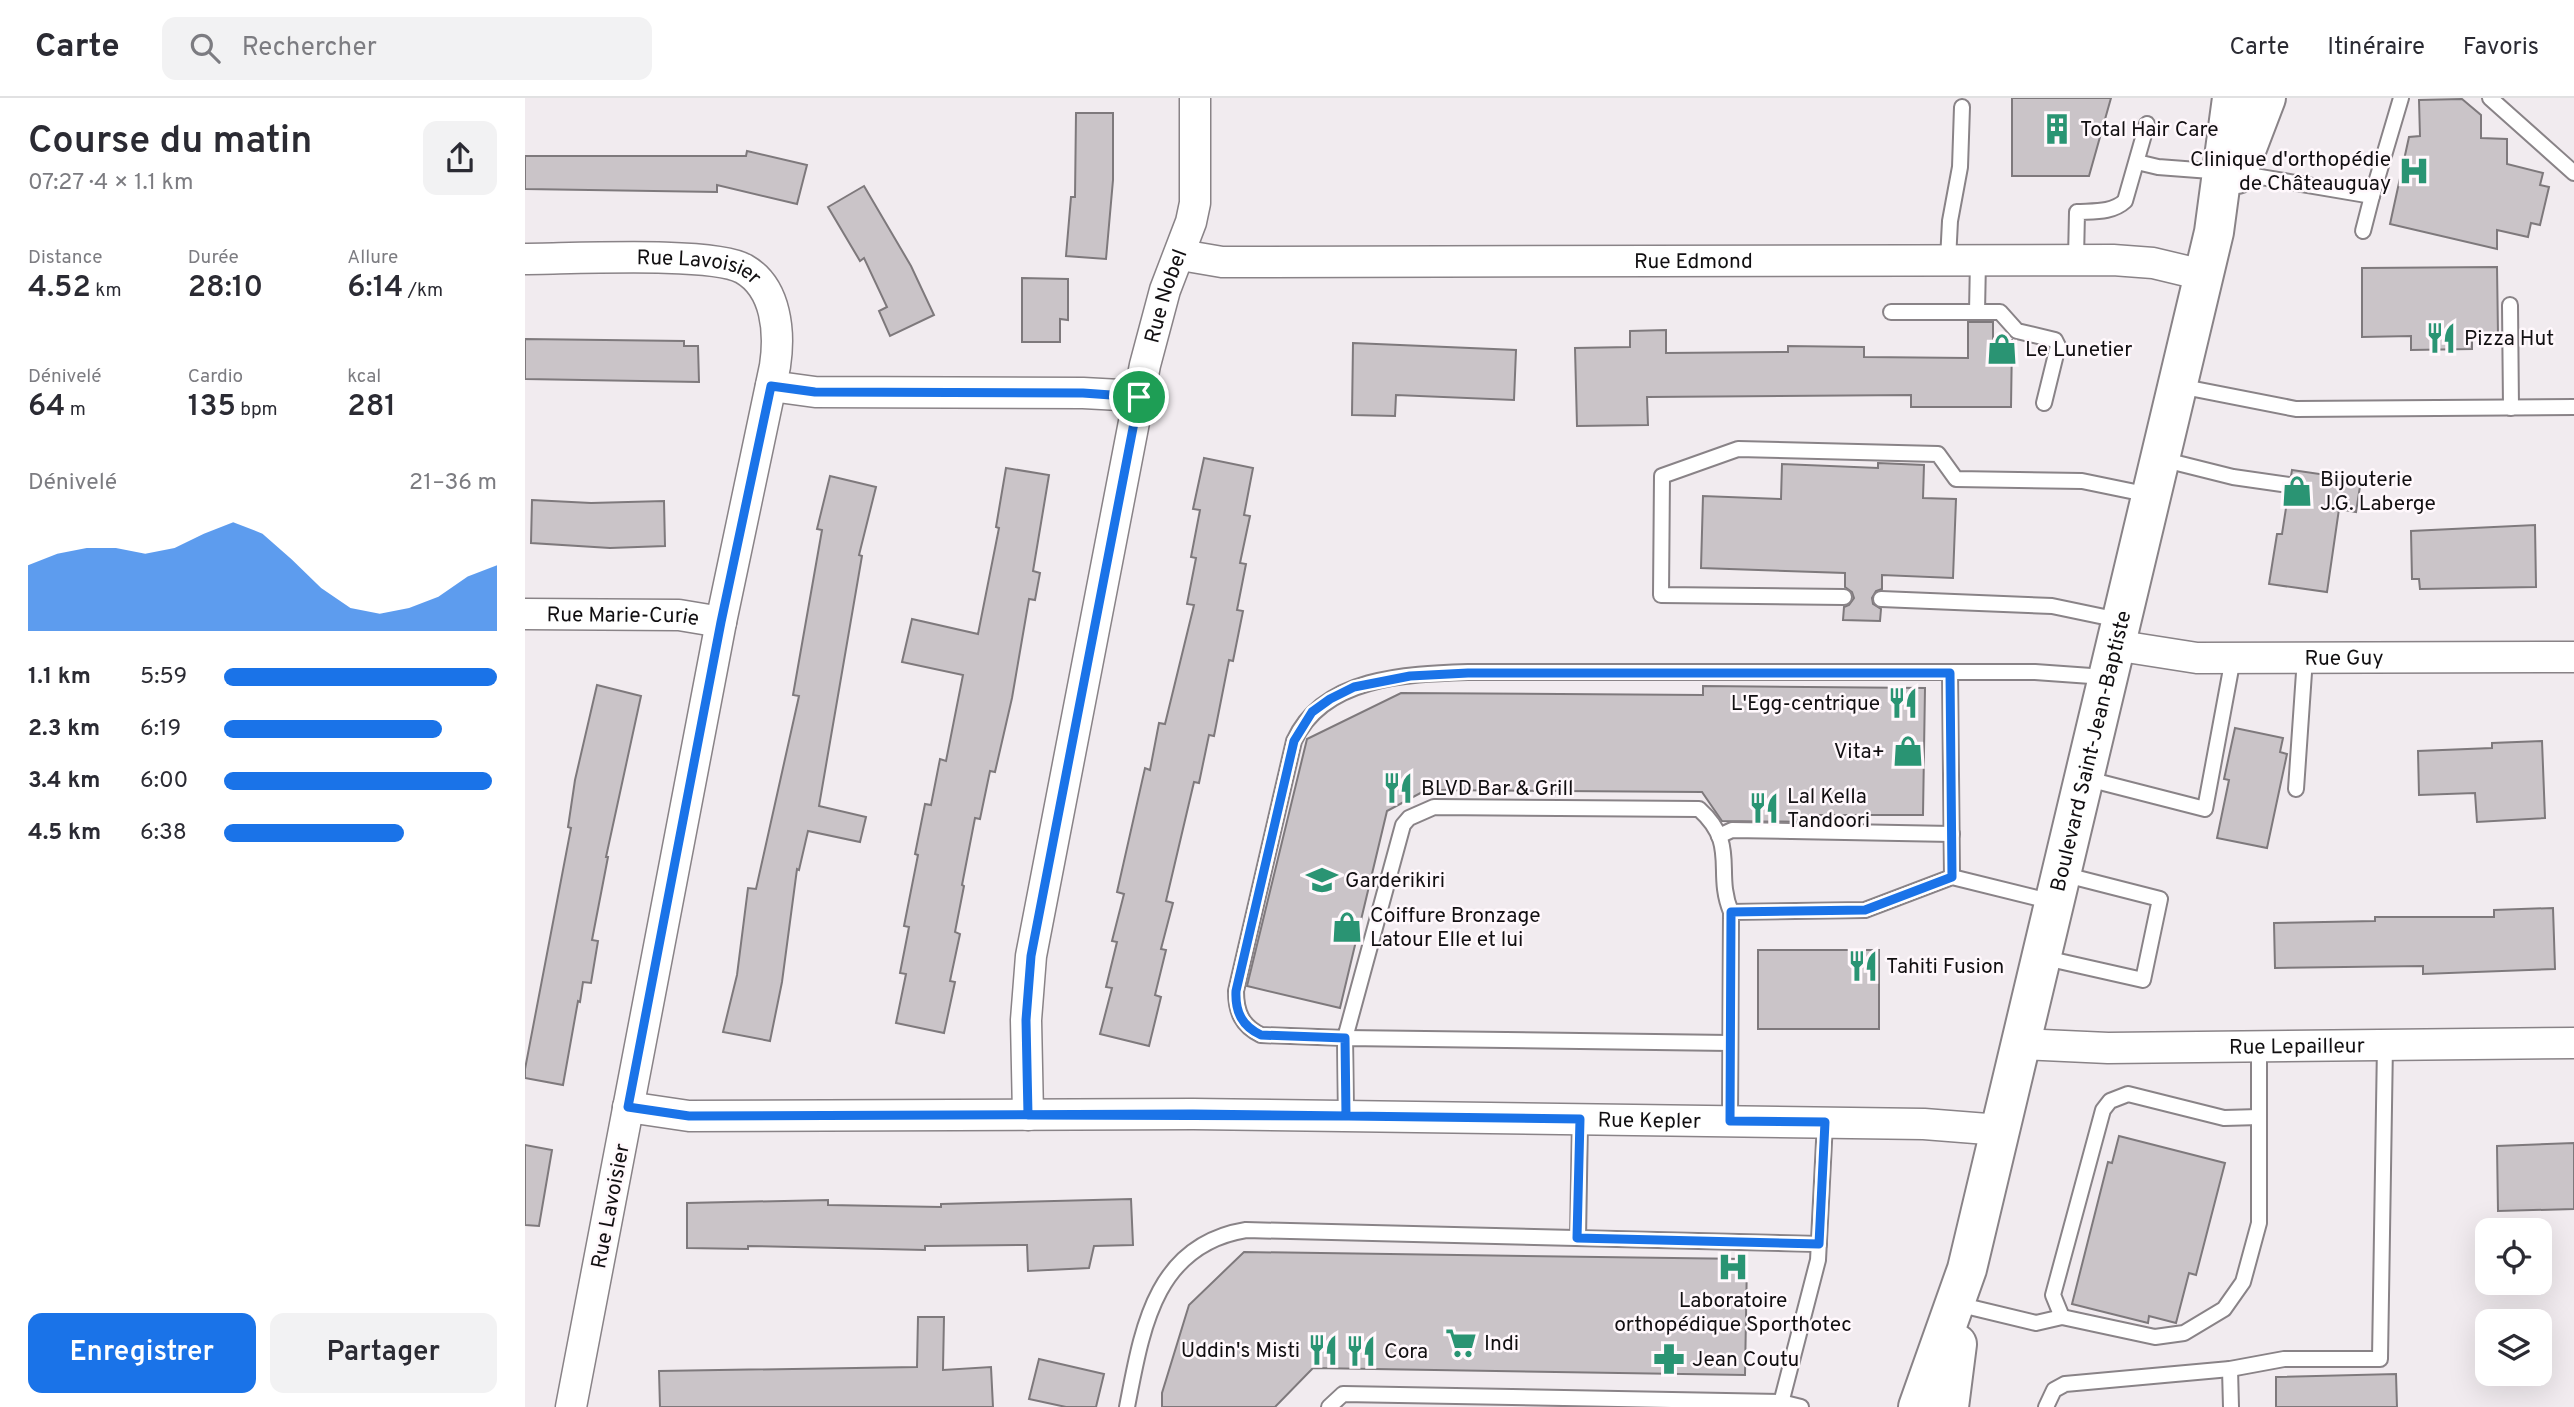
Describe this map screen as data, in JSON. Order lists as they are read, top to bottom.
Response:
{
  "streets": {
    "highway": ["Boulevard Saint-Jean-Baptiste"],
    "street": [
      "Rue Edmond",
      "Rue Lavoisier",
      "Rue Nobel",
      "Rue Marie-Curie",
      "Rue Guy",
      "Rue Lepailleur",
      "Rue Kepler"
    ]
  },
  "crossings": [
    ["Rue Edmond", "Rue Nobel"],
    ["Rue Edmond", "Boulevard Saint-Jean-Baptiste"],
    ["Rue Lavoisier", "Rue Marie-Curie"],
    ["Rue Lavoisier", "Rue Kepler"],
    ["Rue Nobel", "Rue Kepler"],
    ["Rue Guy", "Boulevard Saint-Jean-Baptiste"],
    ["Boulevard Saint-Jean-Baptiste", "Rue Lepailleur"],
    ["Boulevard Saint-Jean-Baptiste", "Rue Kepler"]
  ],
  "places": {
    "building": ["Total Hair Care"],
    "hospital": ["Clinique d'orthopédie de Châteauguay", "Laboratoire orthopédique Sporthotec"],
    "restaurant": [
      "Pizza Hut",
      "L'Egg-centrique",
      "BLVD Bar & Grill",
      "Lal Kella Tandoori",
      "Tahiti Fusion",
      "Uddin's Misti",
      "Cora"
    ],
    "shop": [
      "Le Lunetier",
      "Bijouterie J.G. Laberge",
      "Vita+",
      "Coiffure Bronzage Latour Elle et lui"
    ],
    "school or university": ["Garderikiri"],
    "supermarket": ["Indi"],
    "pharmacy": ["Jean Coutu"]
  },
  "page": {
    "header": "Carte",
    "search": "Rechercher",
    "nav": ["Carte", "Itinéraire", "Favoris"],
    "heading": ["Course du matin", "07:27 · 4 × 1.1 km"],
    "stats": [
      ["Distance", "4.52 km"],
      ["Durée", "28:10"],
      ["Allure", "6:14 /km"],
      ["Dénivelé", "64 m"],
      ["Cardio", "135 bpm"],
      ["kcal", "281"]
    ],
    "chart": ["Dénivelé", "21–36 m"],
    "list": [
      {
        "name": "1.1 km",
        "note": "5:59"
      },
      {
        "name": "2.3 km",
        "note": "6:19"
      },
      {
        "name": "3.4 km",
        "note": "6:00"
      },
      {
        "name": "4.5 km",
        "note": "6:38"
      }
    ],
    "buttons": ["Enregistrer", "Partager"]
  }
}
